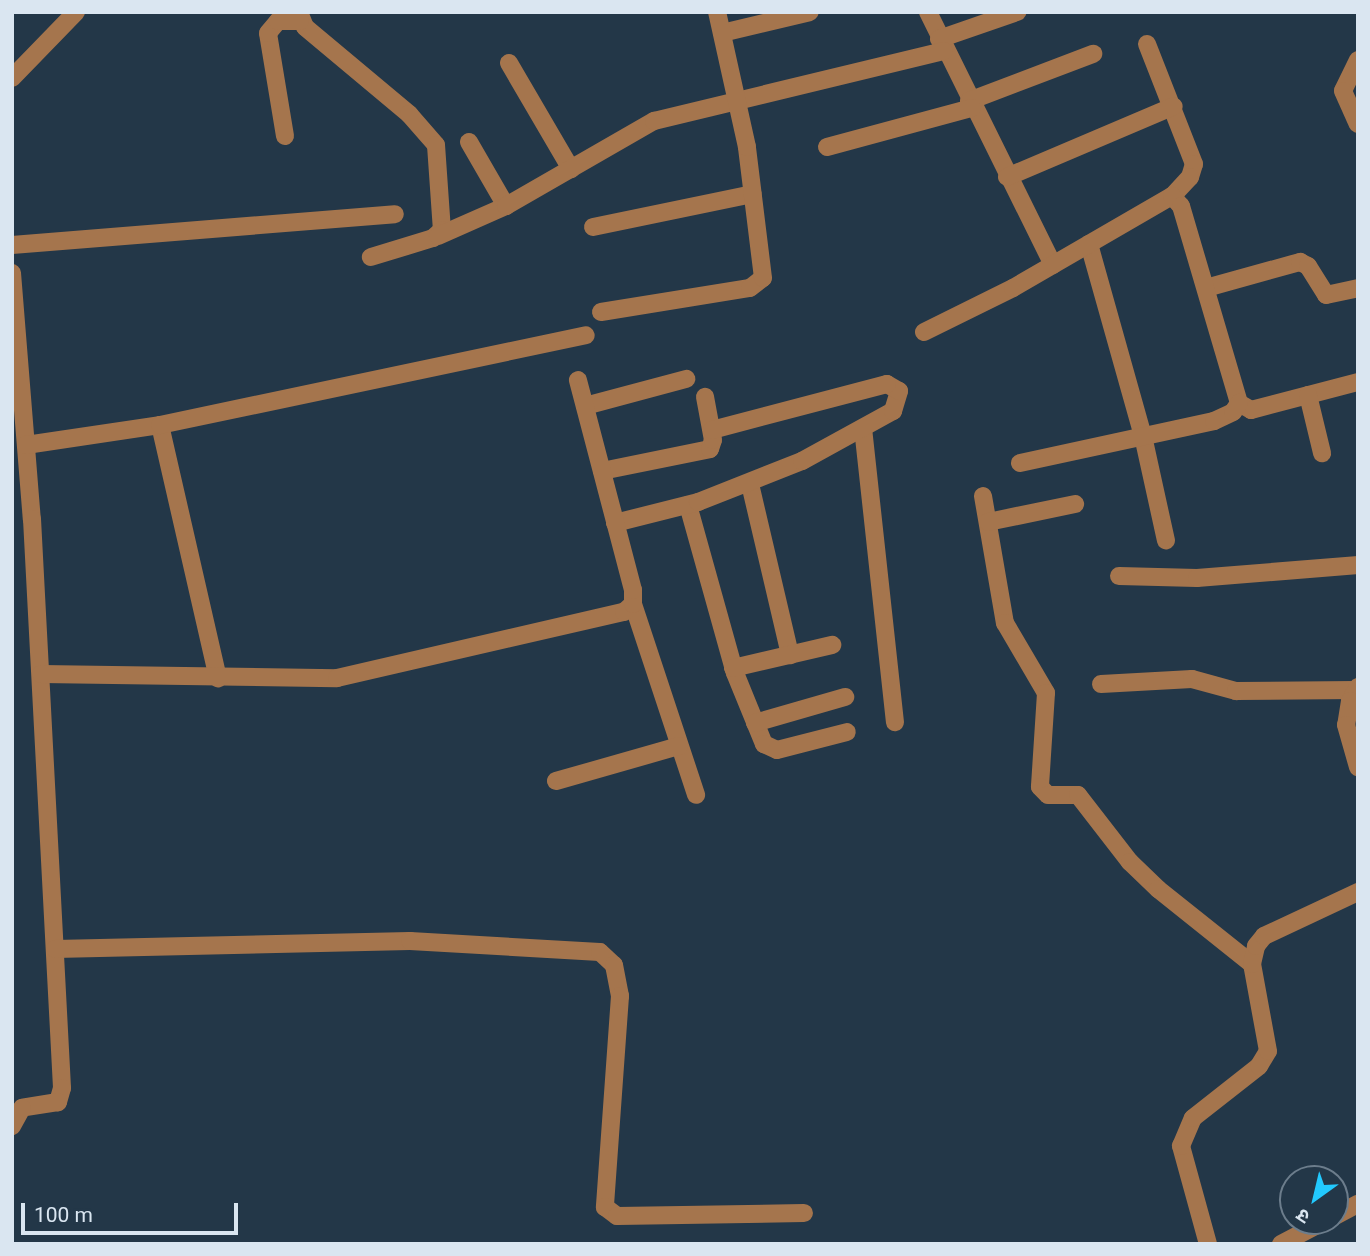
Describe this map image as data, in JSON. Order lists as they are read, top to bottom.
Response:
{
  "scale_bar": "100 m",
  "north": "bottom left"
}
